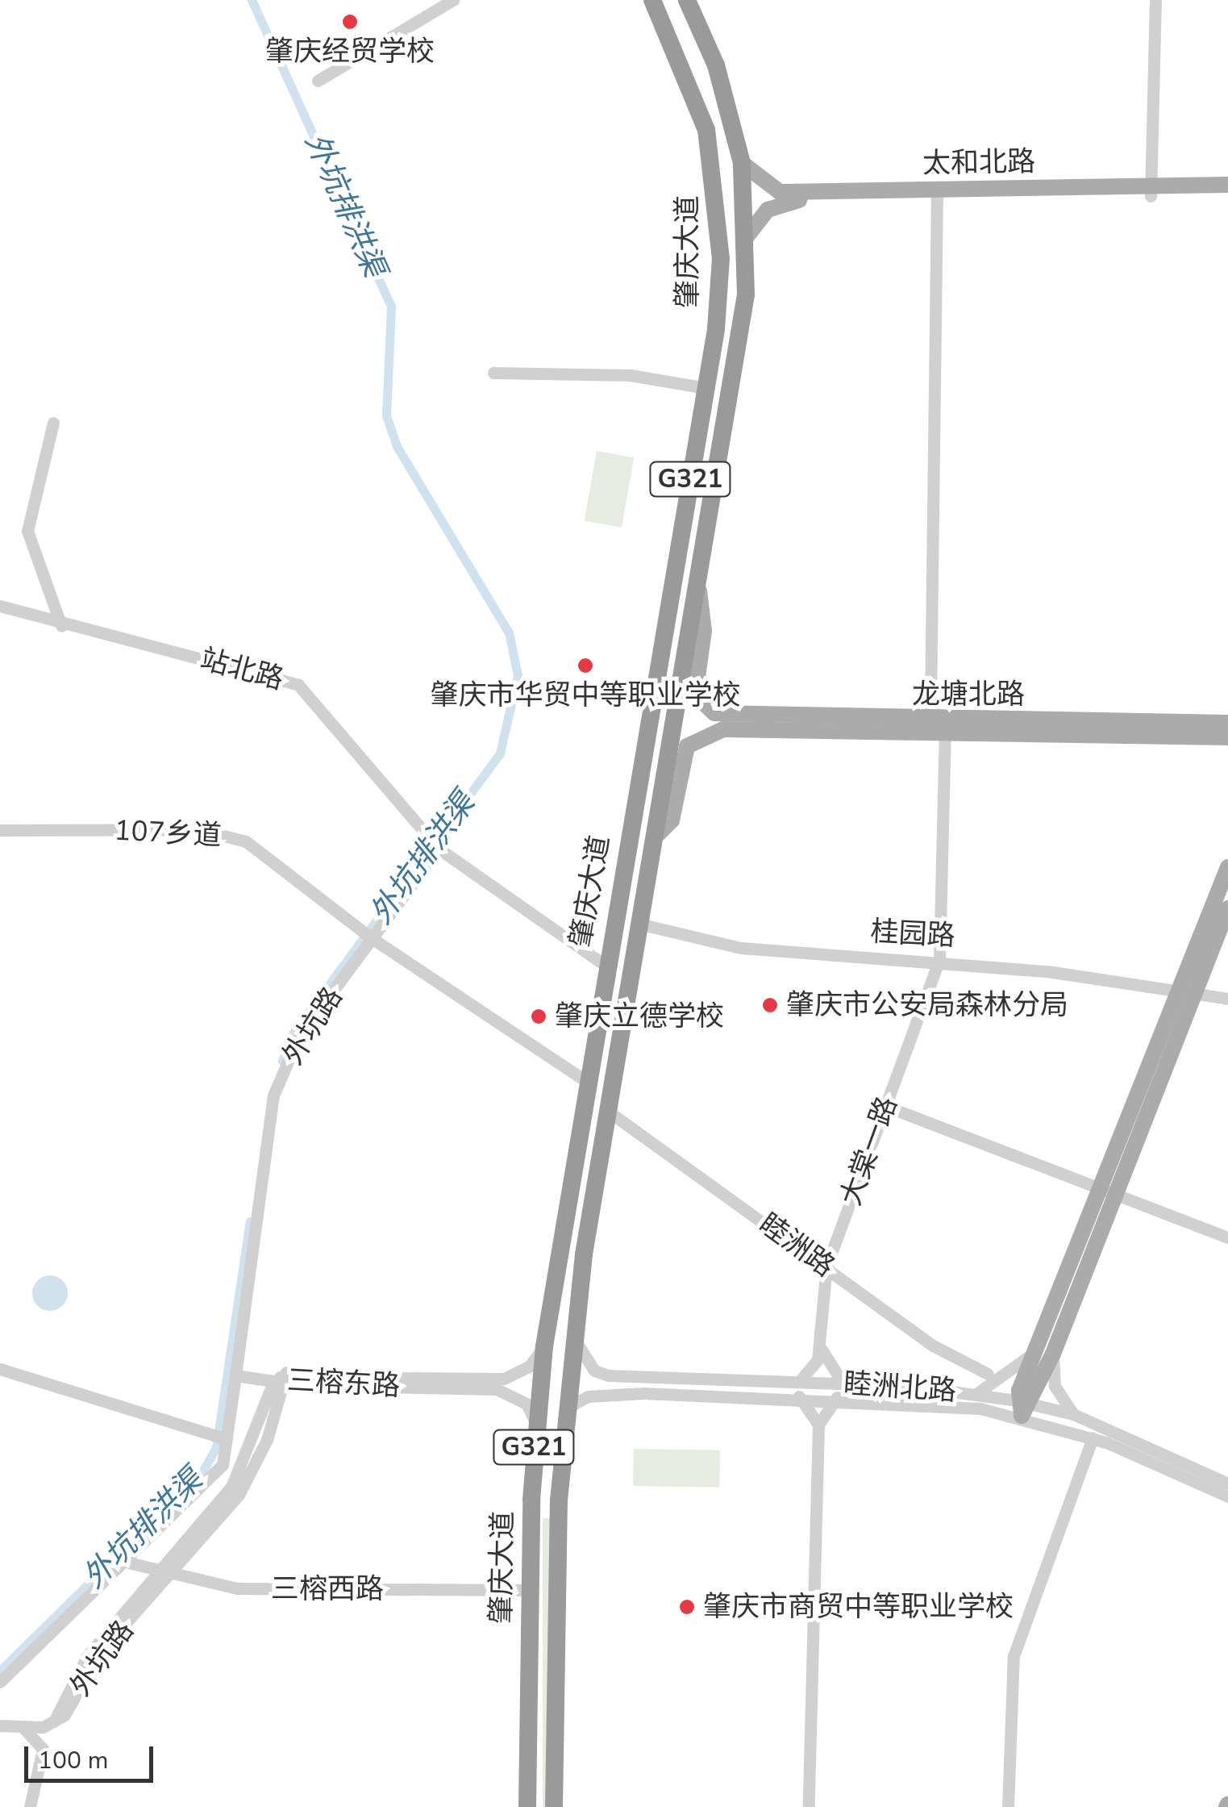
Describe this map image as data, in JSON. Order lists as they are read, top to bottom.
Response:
{
  "streets": {
    "highway": ["肇庆大道", "G321"],
    "main road": ["太和北路", "龙塘北路"],
    "street": [
      "站北路",
      "107乡道",
      "桂园路",
      "外坑路",
      "大棠一路",
      "睦洲路",
      "三榕东路",
      "睦洲北路",
      "三榕西路"
    ]
  },
  "crossings": [
    ["太和北路", "肇庆大道"],
    ["太和北路", "大棠一路"],
    ["肇庆大道", "G321"],
    ["肇庆大道", "107乡道"],
    ["肇庆大道", "桂园路"],
    ["肇庆大道", "睦洲路"],
    ["肇庆大道", "三榕西路"],
    ["G321", "睦洲路"],
    ["G321", "睦洲北路"],
    ["站北路", "外坑路"],
    ["龙塘北路", "大棠一路"],
    ["107乡道", "外坑路"],
    ["桂园路", "大棠一路"],
    ["外坑路", "三榕东路"],
    ["外坑路", "三榕西路"],
    ["大棠一路", "睦洲路"]
  ],
  "water": ["外坑排洪渠"],
  "places": [
    "肇庆经贸学校",
    "肇庆市华贸中等职业学校",
    "肇庆市公安局森林分局",
    "肇庆立德学校",
    "肇庆市商贸中等职业学校"
  ],
  "scale_bar": "100 m"
}
